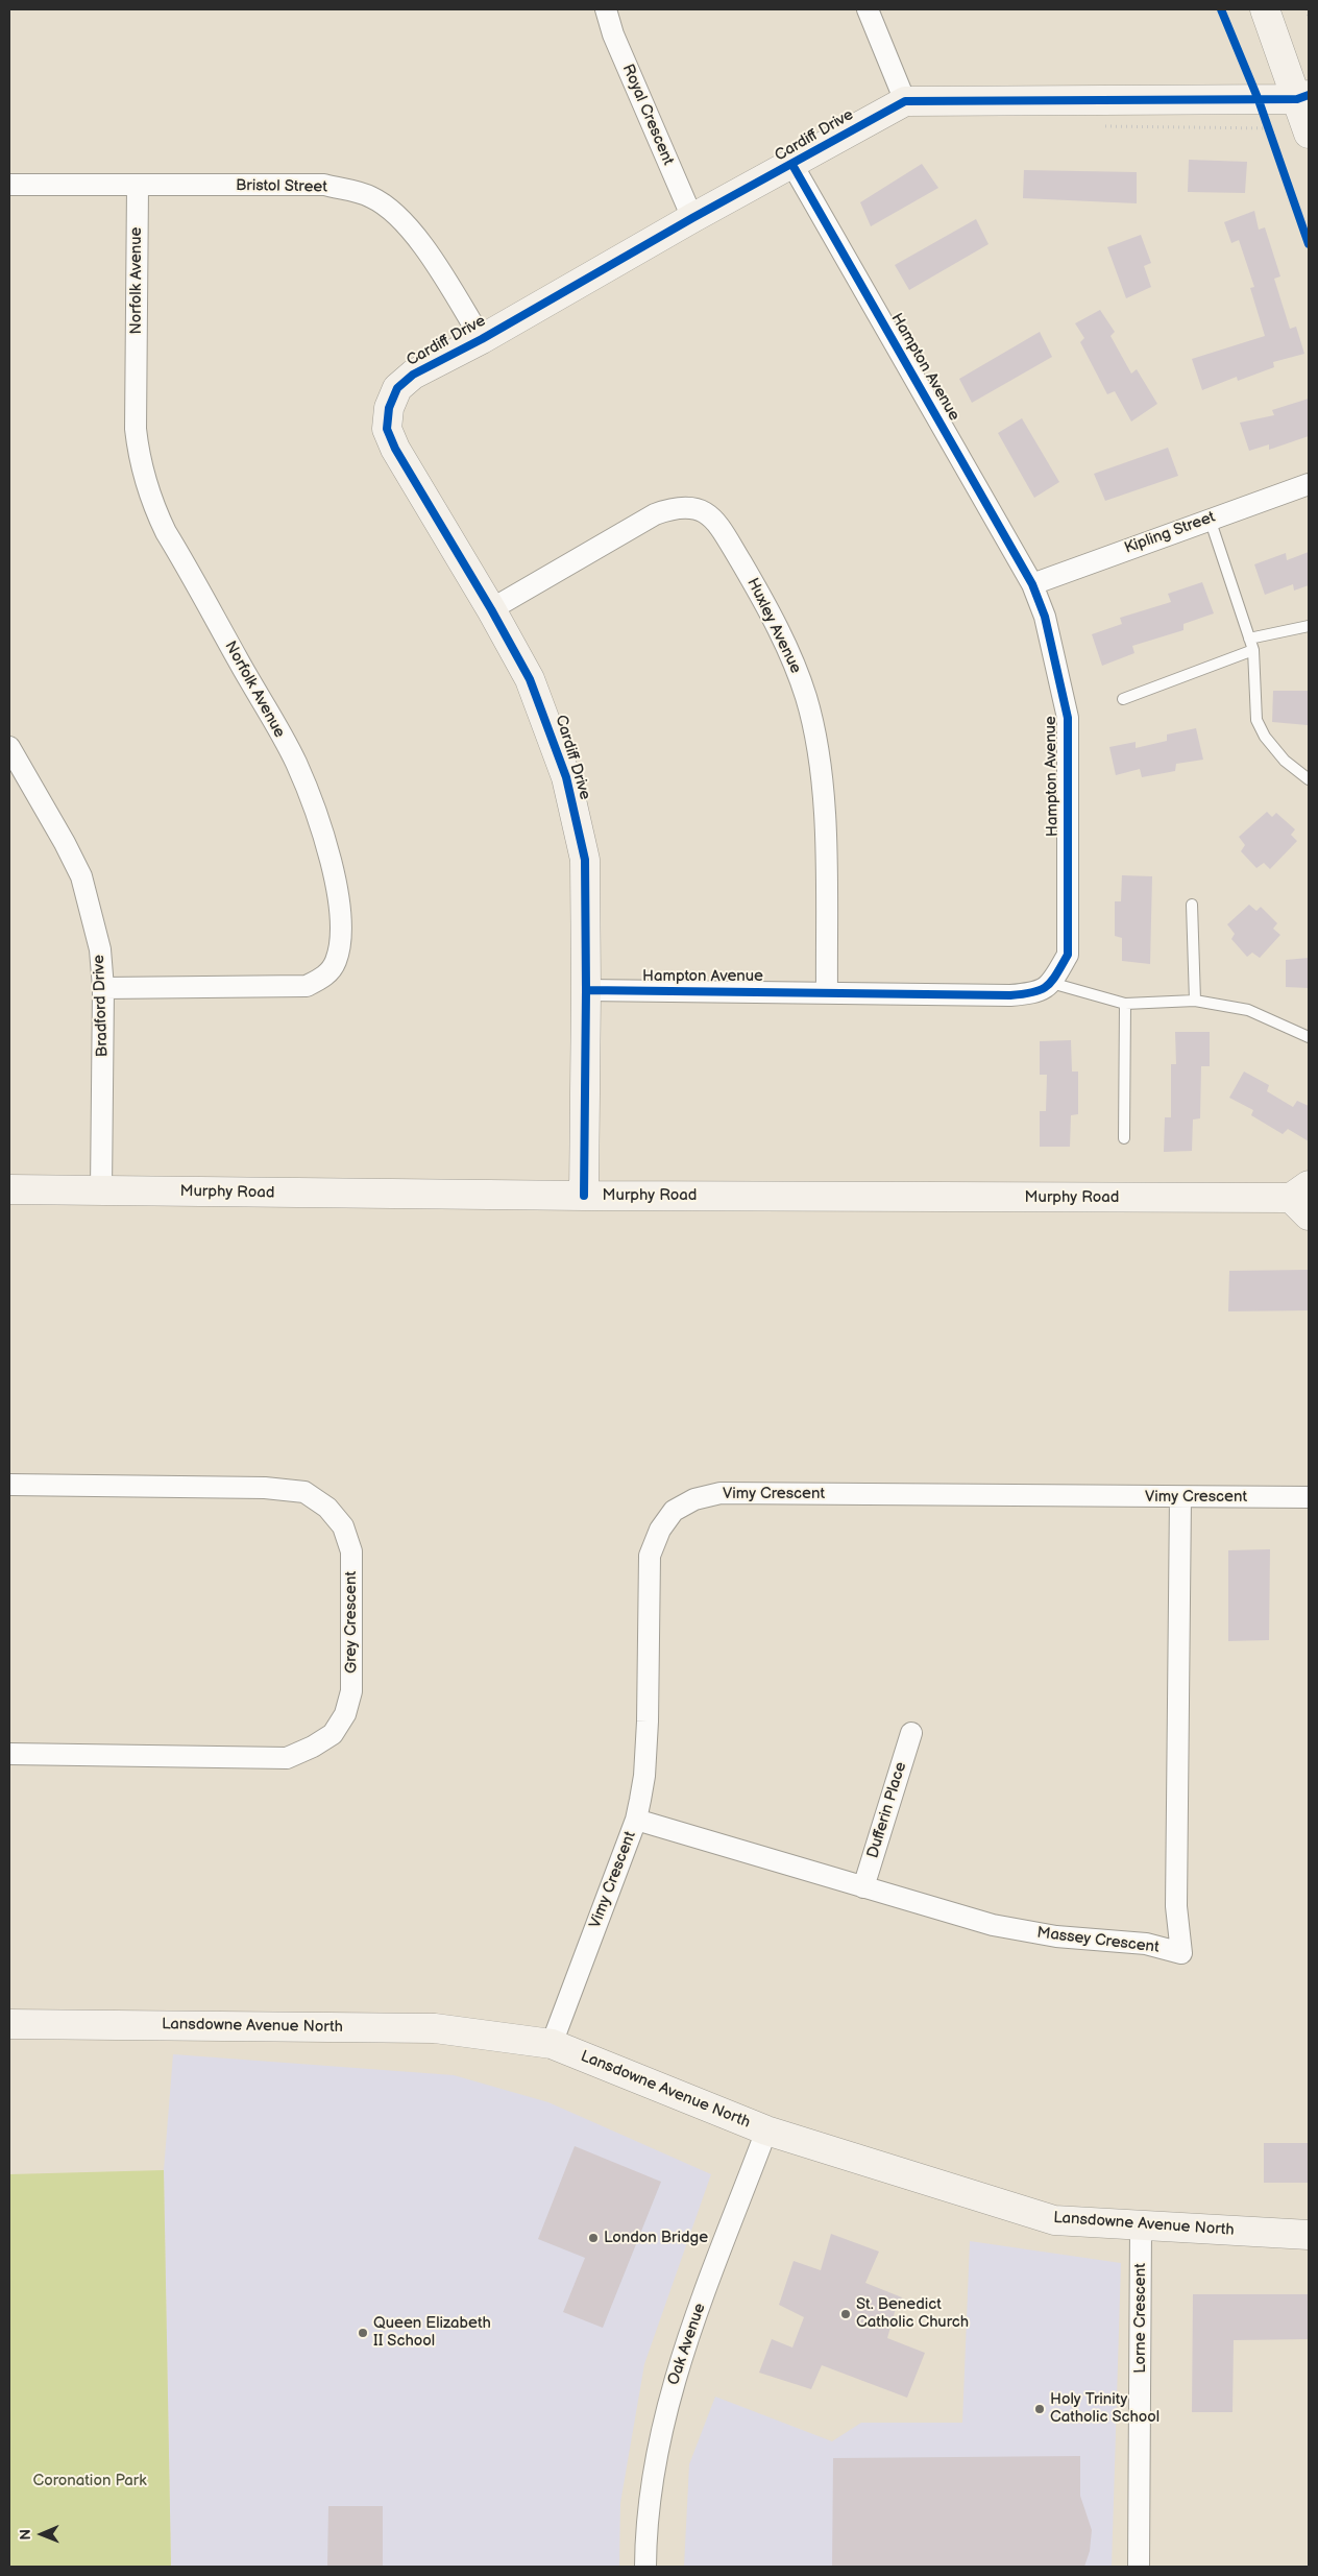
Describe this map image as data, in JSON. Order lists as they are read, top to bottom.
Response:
{
  "streets": {
    "street": [
      "Royal Crescent",
      "Cardiff Drive",
      "Bristol Street",
      "Norfolk Avenue",
      "Hampton Avenue",
      "Kipling Street",
      "Huxley Avenue",
      "Bradford Drive",
      "Murphy Road",
      "Vimy Crescent",
      "Grey Crescent",
      "Dufferin Place",
      "Massey Crescent",
      "Lansdowne Avenue North",
      "Lorne Crescent",
      "Oak Avenue"
    ]
  },
  "crossings": [
    ["Royal Crescent", "Cardiff Drive"],
    ["Cardiff Drive", "Bristol Street"],
    ["Cardiff Drive", "Hampton Avenue"],
    ["Cardiff Drive", "Huxley Avenue"],
    ["Cardiff Drive", "Murphy Road"],
    ["Bristol Street", "Norfolk Avenue"],
    ["Norfolk Avenue", "Bradford Drive"],
    ["Hampton Avenue", "Kipling Street"],
    ["Hampton Avenue", "Huxley Avenue"],
    ["Bradford Drive", "Murphy Road"],
    ["Vimy Crescent", "Massey Crescent"],
    ["Vimy Crescent", "Lansdowne Avenue North"],
    ["Dufferin Place", "Massey Crescent"],
    ["Lansdowne Avenue North", "Lorne Crescent"],
    ["Lansdowne Avenue North", "Oak Avenue"]
  ],
  "parks": ["Coronation Park"],
  "places": [
    "London Bridge",
    "St. Benedict Catholic Church",
    "Queen Elizabeth II School",
    "Holy Trinity Catholic School"
  ],
  "north": "left"
}
